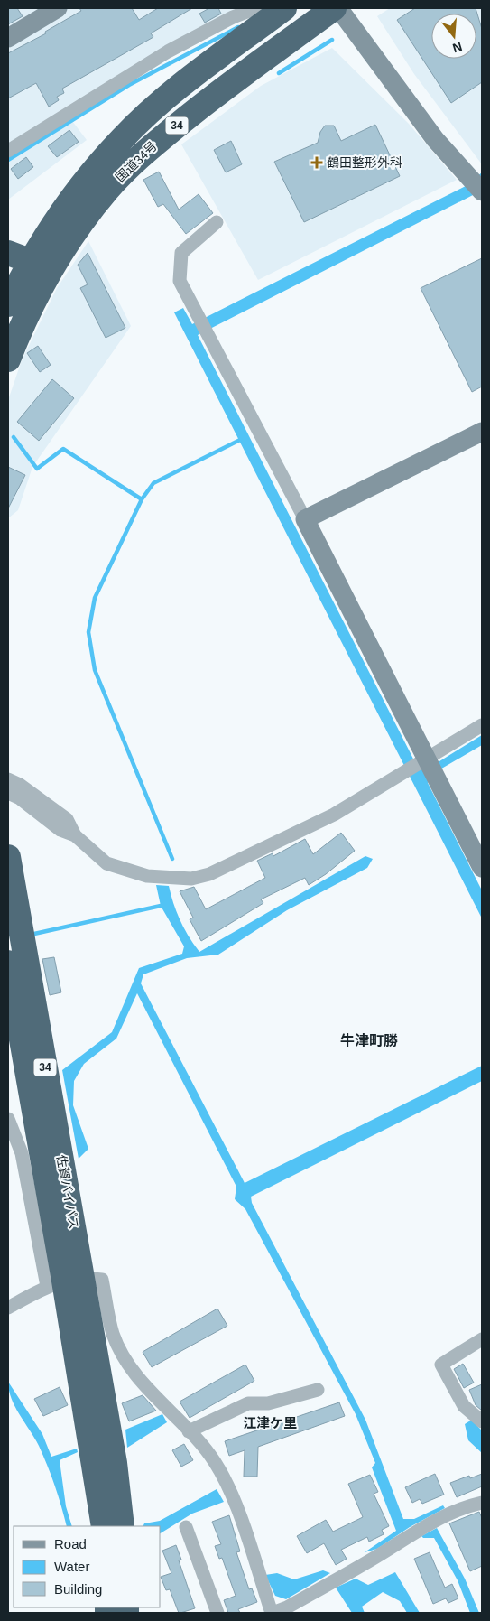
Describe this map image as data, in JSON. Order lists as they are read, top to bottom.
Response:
{
  "streets": {
    "highway": ["34", "国道34号", "佐賀バイパス"]
  },
  "crossings": [
    ["34", "国道34号"]
  ],
  "districts": ["牛津町勝", "江津ケ里"],
  "places": {
    "health": ["鶴田整形外科"]
  },
  "legend": ["Road", "Water", "Building"],
  "north": "bottom"
}
